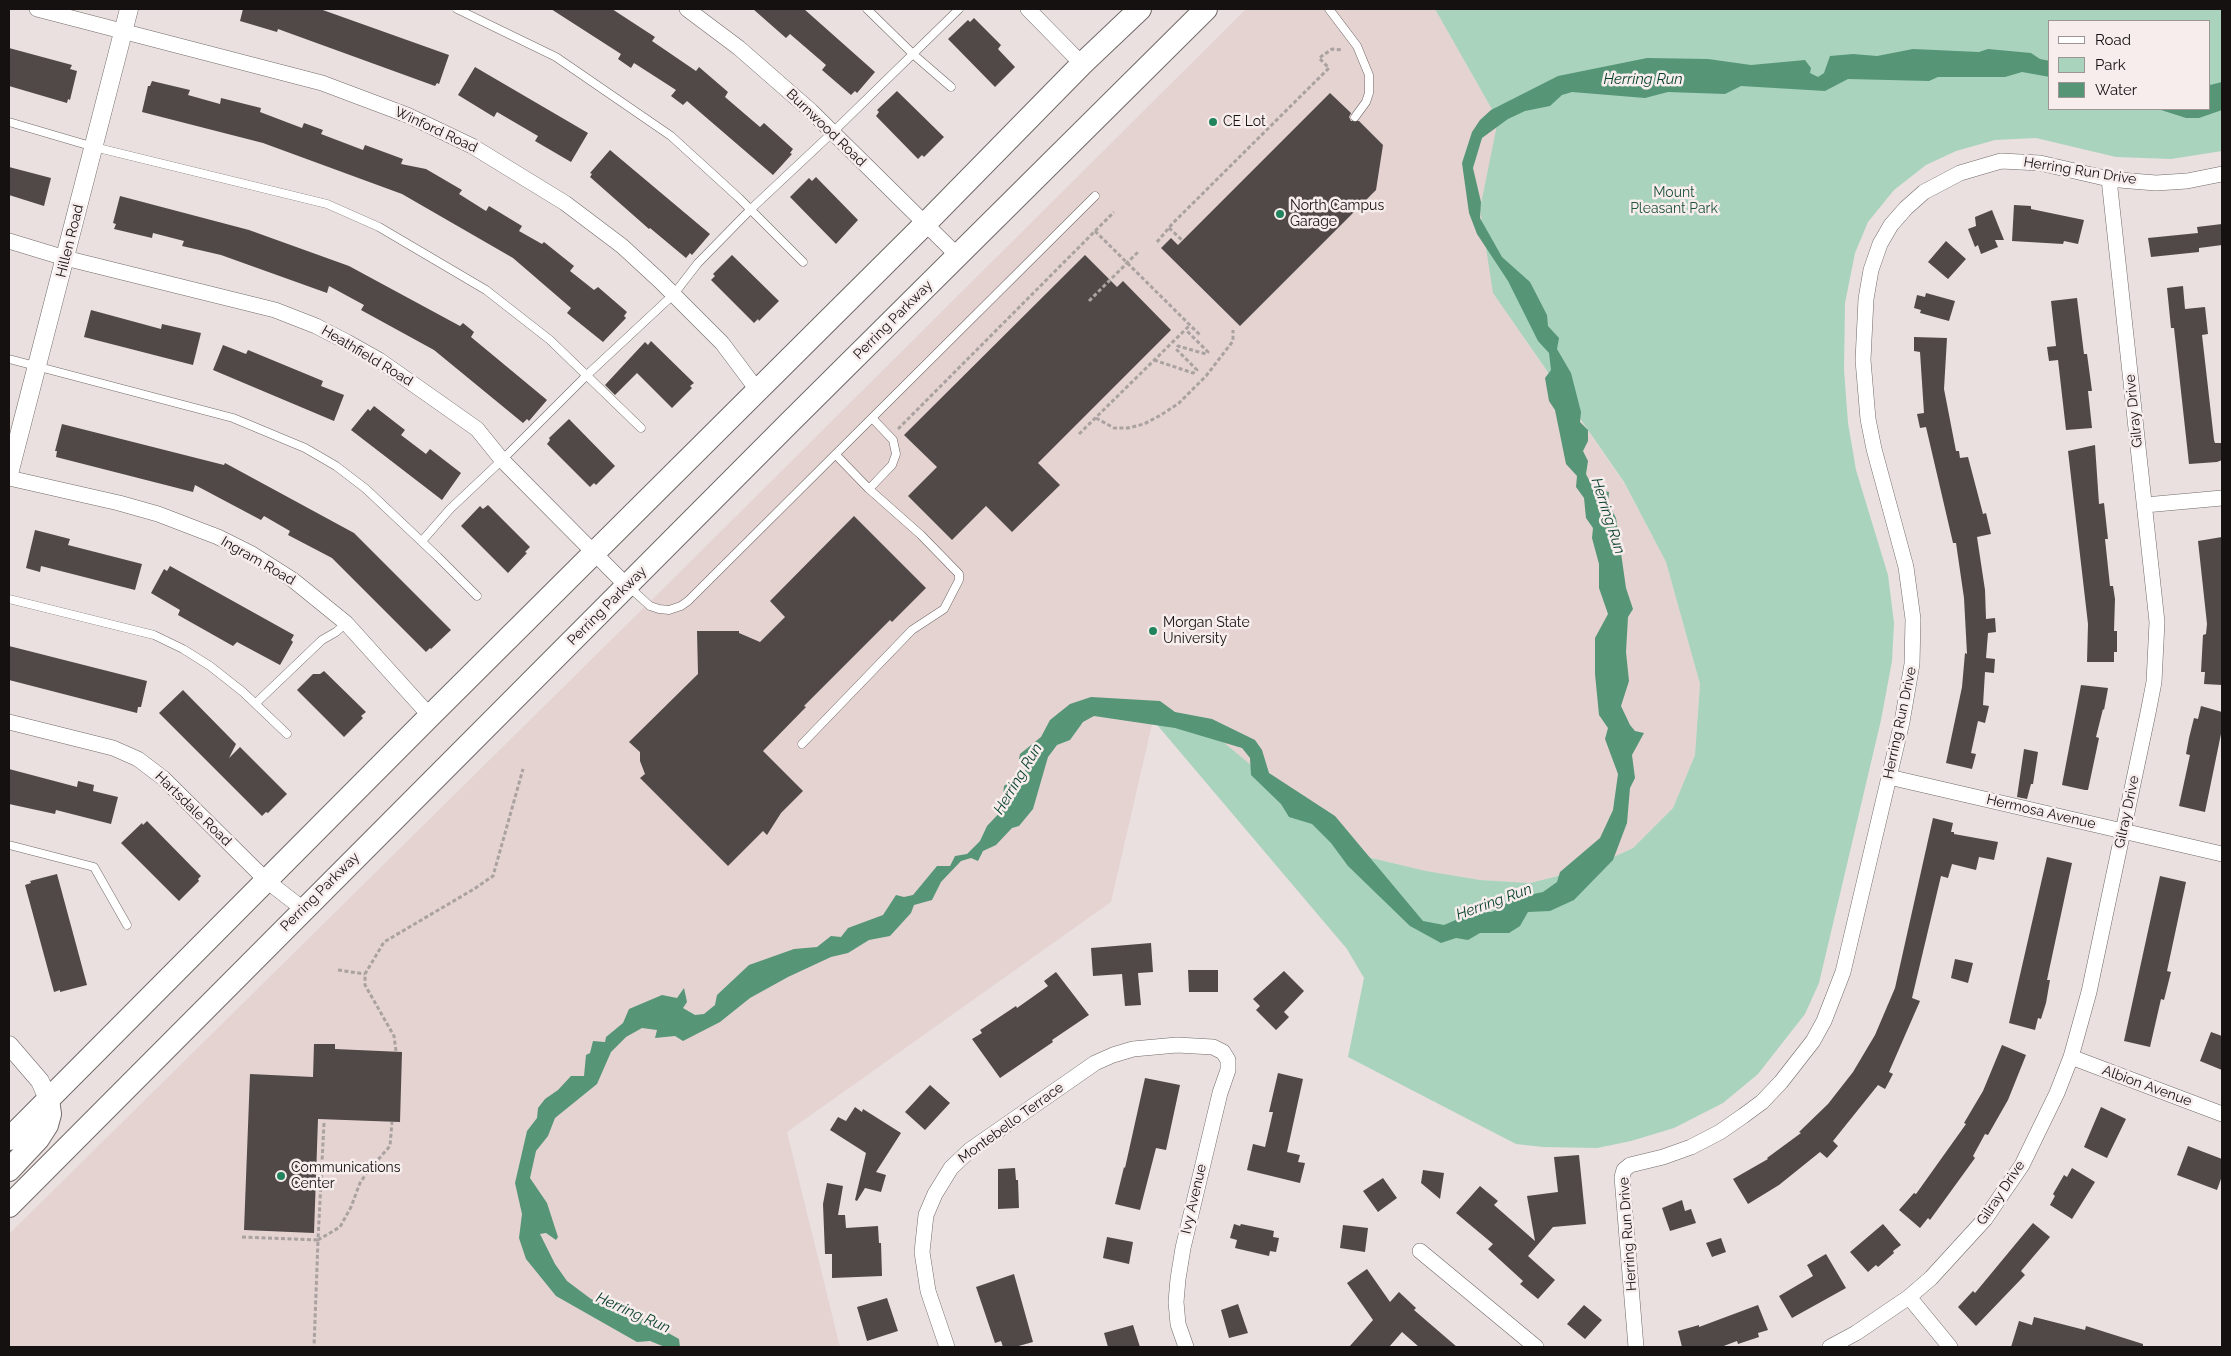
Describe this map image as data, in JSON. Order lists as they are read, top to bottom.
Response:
{
  "streets": {
    "main road": ["Perring Parkway"],
    "street": [
      "Burnwood Road",
      "Winford Road",
      "Herring Run Drive",
      "Hillen Road",
      "Heathfield Road",
      "Gilray Drive",
      "Ingram Road",
      "Hartsdale Road",
      "Hermosa Avenue",
      "Albion Avenue",
      "Montebello Terrace",
      "Ivy Avenue"
    ]
  },
  "crossings": [
    ["Burnwood Road", "Perring Parkway"],
    ["Winford Road", "Hillen Road"],
    ["Herring Run Drive", "Gilray Drive"],
    ["Herring Run Drive", "Hermosa Avenue"],
    ["Hillen Road", "Heathfield Road"],
    ["Perring Parkway", "Heathfield Road"],
    ["Perring Parkway", "Hartsdale Road"],
    ["Gilray Drive", "Hermosa Avenue"],
    ["Gilray Drive", "Albion Avenue"],
    ["Montebello Terrace", "Ivy Avenue"]
  ],
  "water": ["Herring Run"],
  "parks": ["Mount Pleasant Park"],
  "places": [
    "CE Lot",
    "North Campus Garage",
    "Morgan State University",
    "Communications Center"
  ],
  "legend": ["Road", "Park", "Water"]
}
